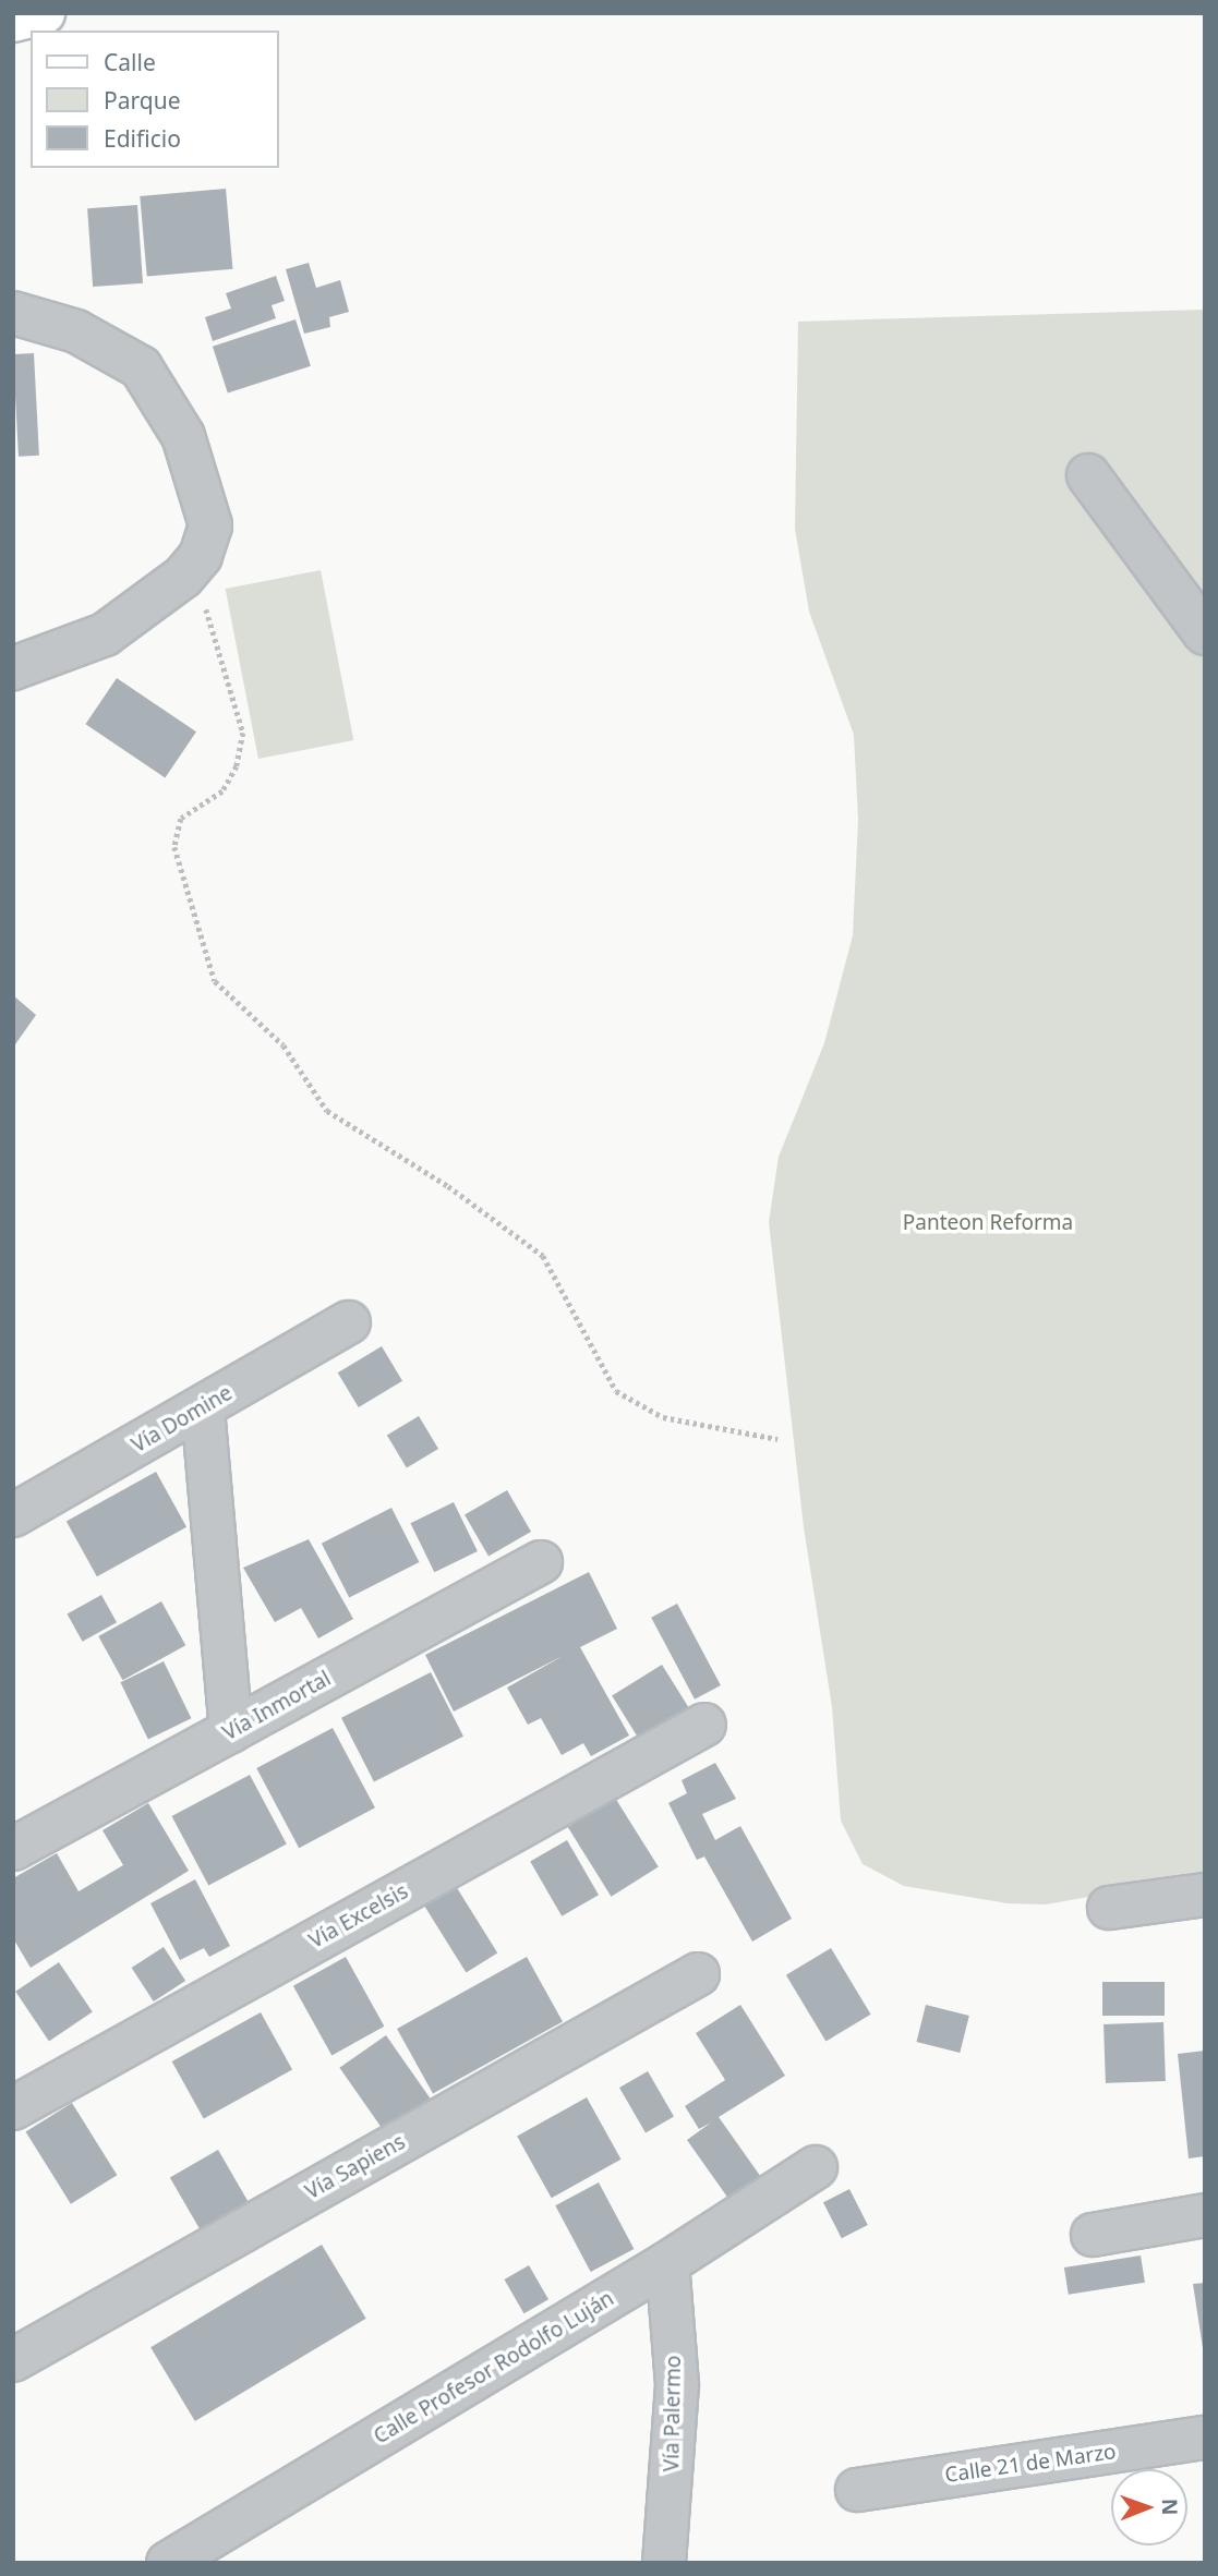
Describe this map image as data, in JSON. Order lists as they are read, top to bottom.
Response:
{
  "streets": {
    "street": [
      "Vía Domine",
      "Vía Inmortal",
      "Vía Excelsis",
      "Vía Sapiens",
      "Calle Profesor Rodolfo Luján",
      "Vía Palermo",
      "Calle 21 de Marzo"
    ]
  },
  "crossings": [
    ["Calle Profesor Rodolfo Luján", "Vía Palermo"]
  ],
  "parks": ["Panteon Reforma"],
  "legend": ["Calle", "Parque", "Edificio"],
  "north": "right"
}
